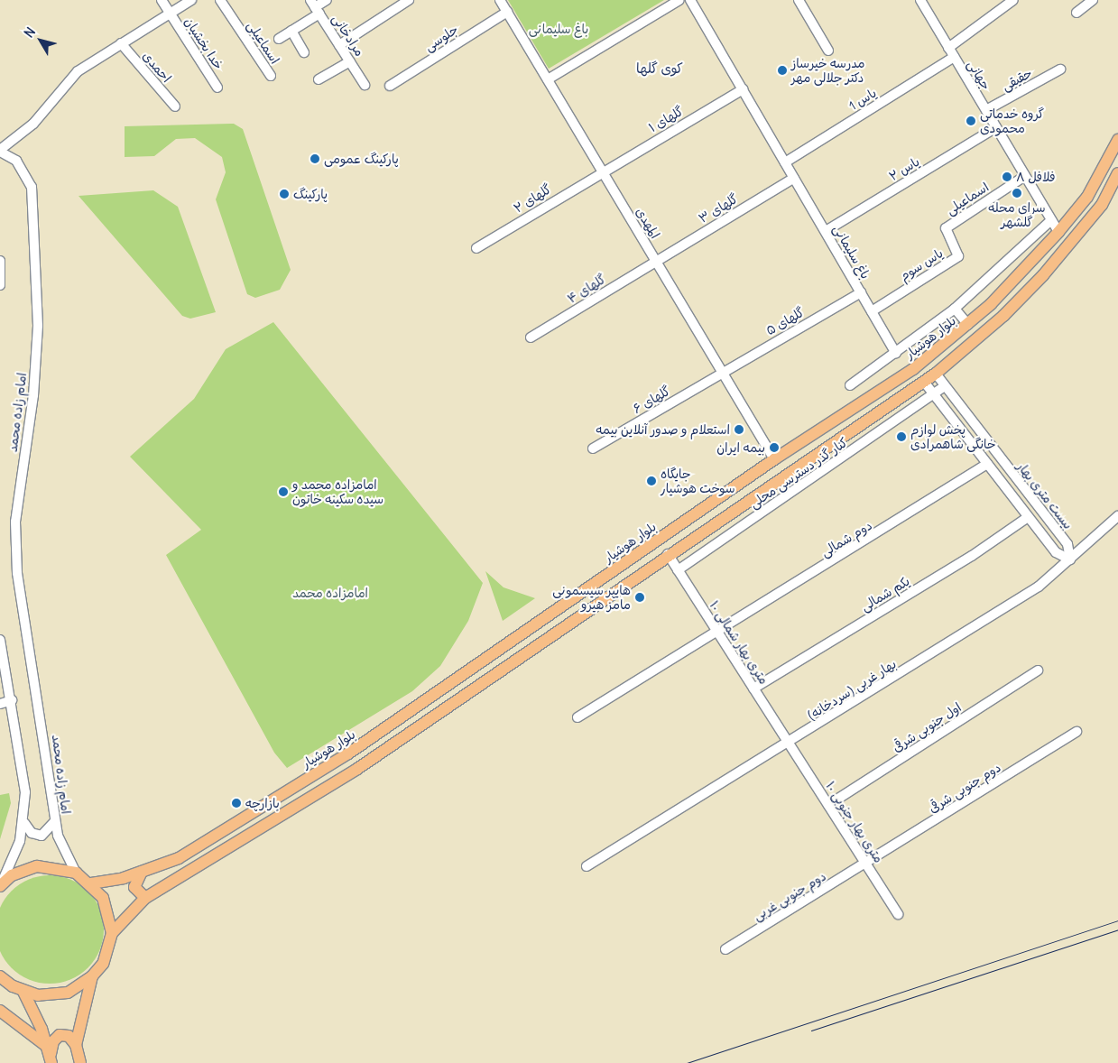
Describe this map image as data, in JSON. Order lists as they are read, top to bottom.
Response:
{
  "streets": {
    "main road": ["بلوار هوشیار"],
    "street": [
      "مرادخانی",
      "جلوسی",
      "اسماعیلی",
      "خدا بخشیان",
      "احمدی",
      "جهانی",
      "حقیقی",
      "یاس 1",
      "گلهای ۱",
      "یاس ۲",
      "گلهای ۲",
      "گلهای ۳",
      "المهدی",
      "باغ سلیمانی",
      "یاس سوم",
      "گلهای ۴",
      "گلهای ۵",
      "گلهای ۶",
      "امام زاده محمد",
      "کنار گذر دسترسی محلی",
      "بیست متری بهار",
      "دوم شمالی",
      "یکم شمالی",
      "۱۰ متری بهار شمالی",
      "بهار غربی (سردخانه)",
      "اول جنوبی شرقی",
      "دوم جنوبی شرقی",
      "۱۰ متری بهار جنوبی",
      "دوم جنوبی غربی"
    ]
  },
  "crossings": [
    ["جلوسی", "المهدی"],
    ["اسماعیلی", "جهانی"],
    ["اسماعیلی", "یاس سوم"],
    ["جهانی", "حقیقی"],
    ["جهانی", "یاس 1"],
    ["جهانی", "یاس ۲"],
    ["جهانی", "بلوار هوشیار"],
    ["یاس 1", "باغ سلیمانی"],
    ["گلهای ۱", "گلهای ۲"],
    ["گلهای ۱", "المهدی"],
    ["گلهای ۱", "باغ سلیمانی"],
    ["یاس ۲", "باغ سلیمانی"],
    ["گلهای ۲", "المهدی"],
    ["گلهای ۳", "المهدی"],
    ["گلهای ۳", "باغ سلیمانی"],
    ["گلهای ۳", "گلهای ۴"],
    ["المهدی", "گلهای ۴"],
    ["المهدی", "گلهای ۵"],
    ["المهدی", "بلوار هوشیار"],
    ["المهدی", "گلهای ۶"],
    ["باغ سلیمانی", "یاس سوم"],
    ["باغ سلیمانی", "گلهای ۵"],
    ["گلهای ۵", "گلهای ۶"],
    ["کنار گذر دسترسی محلی", "بیست متری بهار"],
    ["کنار گذر دسترسی محلی", "۱۰ متری بهار شمالی"],
    ["بیست متری بهار", "بهار غربی (سردخانه)"],
    ["دوم شمالی", "۱۰ متری بهار شمالی"],
    ["یکم شمالی", "۱۰ متری بهار شمالی"],
    ["۱۰ متری بهار شمالی", "بهار غربی (سردخانه)"],
    ["۱۰ متری بهار شمالی", "۱۰ متری بهار جنوبی"],
    ["بهار غربی (سردخانه)", "۱۰ متری بهار جنوبی"],
    ["اول جنوبی شرقی", "۱۰ متری بهار جنوبی"],
    ["دوم جنوبی شرقی", "۱۰ متری بهار جنوبی"],
    ["دوم جنوبی شرقی", "دوم جنوبی غربی"],
    ["۱۰ متری بهار جنوبی", "دوم جنوبی غربی"]
  ],
  "districts": ["کوی گلها"],
  "parks": ["باغ سلیمانی", "امامزاده محمد"],
  "places": [
    "مدرسه خیرساز دکتر جلالی مهر",
    "گروه خدماتی محمودی",
    "پارکینگ عمومی",
    "فلافل ۸",
    "سرای محله گلشهر",
    "پارکینگ",
    "استعلام و صدور آنلاین بیمه",
    "پخش لوازم خانگی شاهمرادی",
    "بیمه ایران",
    "جایگاه سوخت هوشیار",
    "امامزاده محمد و سیده سکینه خاتون",
    "هایپر سیسمونی مامز هیرو",
    "بازارچه"
  ],
  "north": "top left"
}
